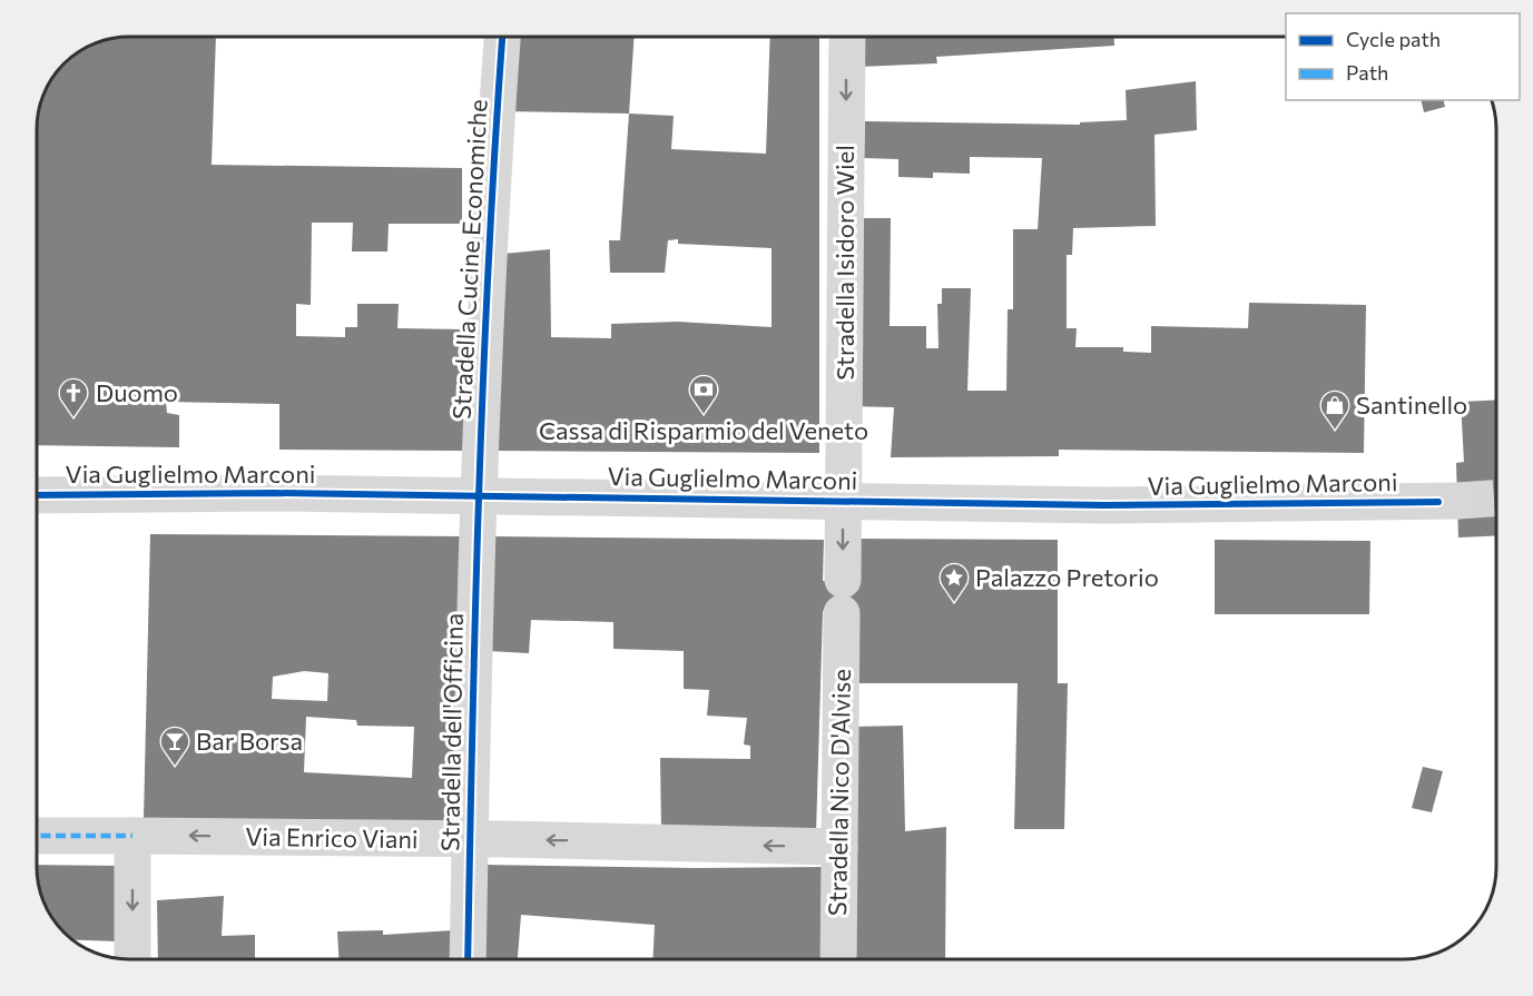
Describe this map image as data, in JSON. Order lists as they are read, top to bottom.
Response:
{
  "streets": {
    "street": [
      "Stradella Cucine Economiche",
      "Stradella Isidoro Wiel",
      "Via Guglielmo Marconi",
      "Stradella dell'Officina",
      "Stradella Nico D'Alvise",
      "Via Enrico Viani"
    ]
  },
  "crossings": [
    ["Stradella Cucine Economiche", "Via Guglielmo Marconi"],
    ["Stradella Cucine Economiche", "Stradella dell'Officina"],
    ["Stradella Isidoro Wiel", "Via Guglielmo Marconi"],
    ["Stradella Isidoro Wiel", "Stradella Nico D'Alvise"],
    ["Via Guglielmo Marconi", "Stradella dell'Officina"],
    ["Via Guglielmo Marconi", "Stradella Nico D'Alvise"],
    ["Stradella dell'Officina", "Via Enrico Viani"],
    ["Stradella Nico D'Alvise", "Via Enrico Viani"]
  ],
  "one_way": ["Stradella Isidoro Wiel", "Stradella Nico D'Alvise", "Via Enrico Viani"],
  "places": {
    "bank": ["Cassa di Risparmio del Veneto"],
    "church": ["Duomo"],
    "shop": ["Santinello"],
    "place": ["Palazzo Pretorio"],
    "bar": ["Bar Borsa"]
  },
  "legend": ["Cycle path", "Path"]
}
